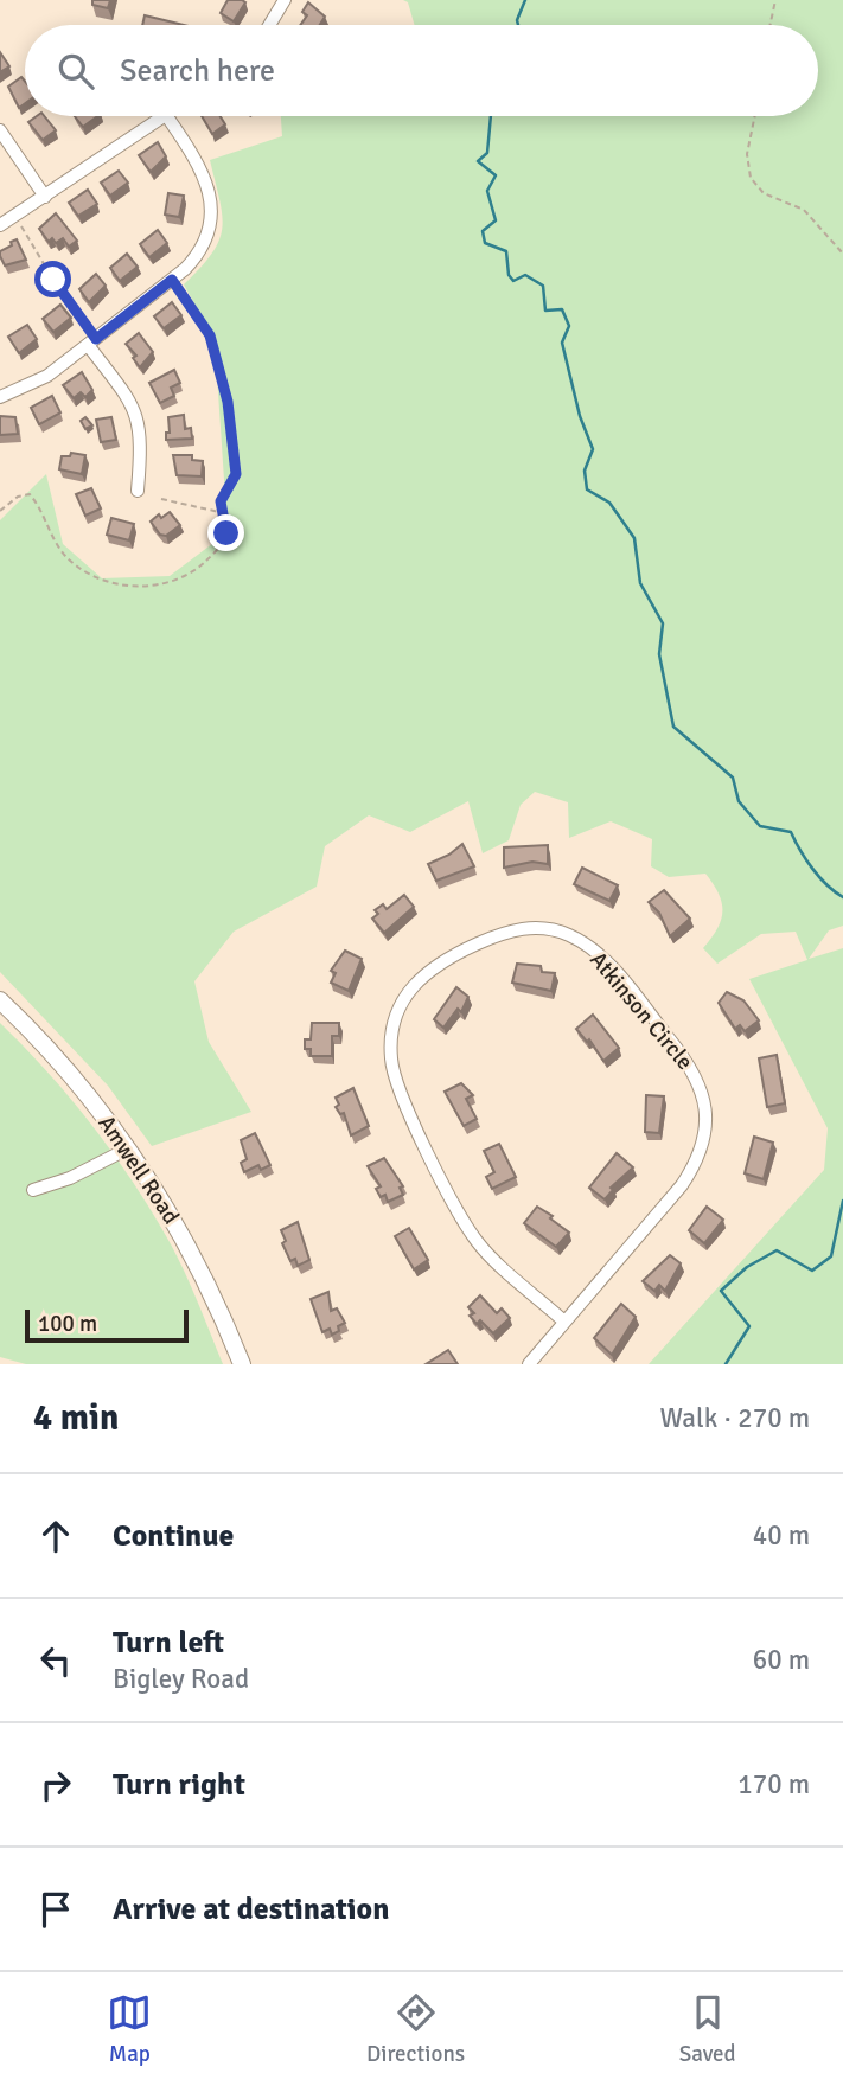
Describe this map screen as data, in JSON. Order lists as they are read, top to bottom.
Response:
{
  "streets": {
    "main road": ["Amwell Road"],
    "street": ["Atkinson Circle"]
  },
  "scale_bar": "100 m",
  "page": {
    "search": "Search here",
    "scale": "100 m",
    "heading": ["4 min", "Walk · 270 m"],
    "list": [
      ["Continue", "40 m"],
      ["Turn left", "Bigley Road", "60 m"],
      ["Turn right", "170 m"],
      "Arrive at destination"
    ],
    "nav": ["Map", "Directions", "Saved"]
  }
}
